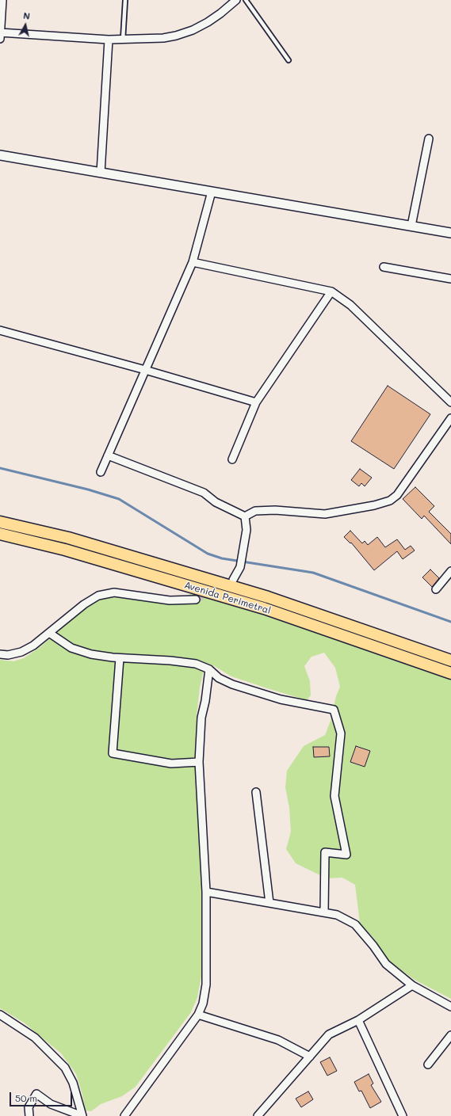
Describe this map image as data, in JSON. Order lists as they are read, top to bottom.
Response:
{
  "streets": {
    "main road": ["Avenida Perimetral"]
  },
  "scale_bar": "50 m",
  "north": "top"
}
